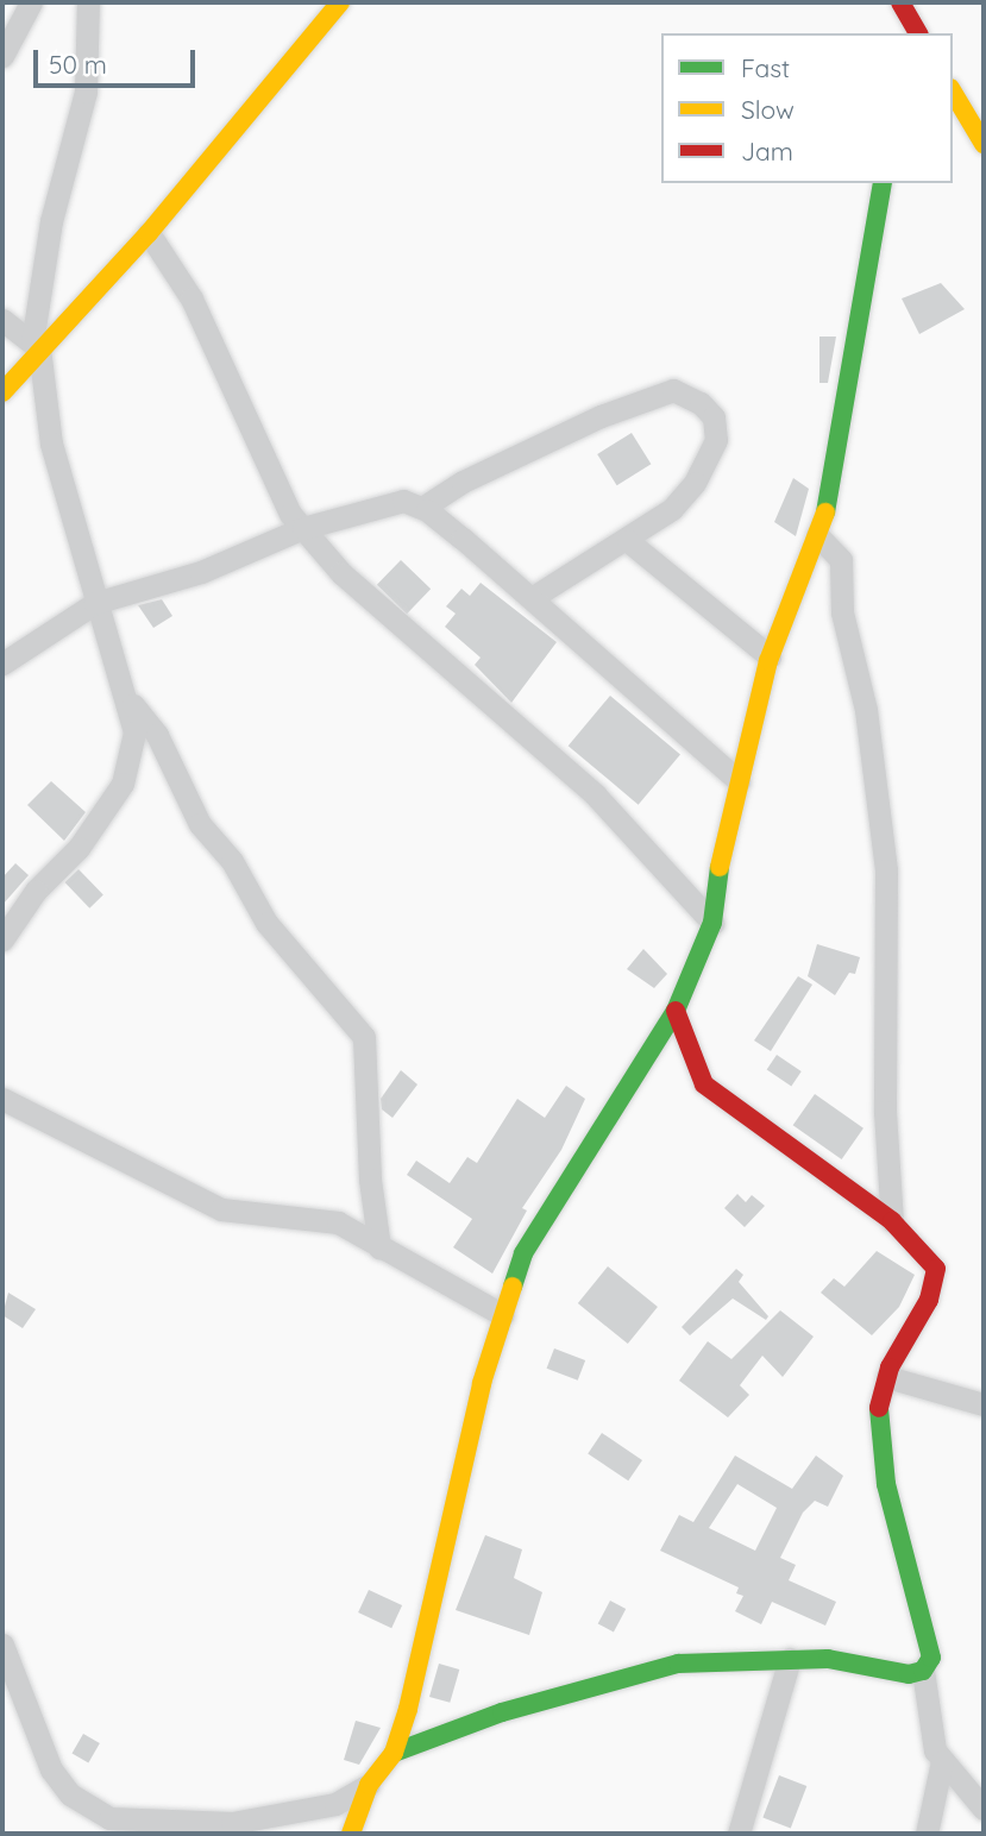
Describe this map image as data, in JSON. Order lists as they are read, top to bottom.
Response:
{
  "legend": ["Fast", "Slow", "Jam"],
  "scale_bar": "50 m"
}
